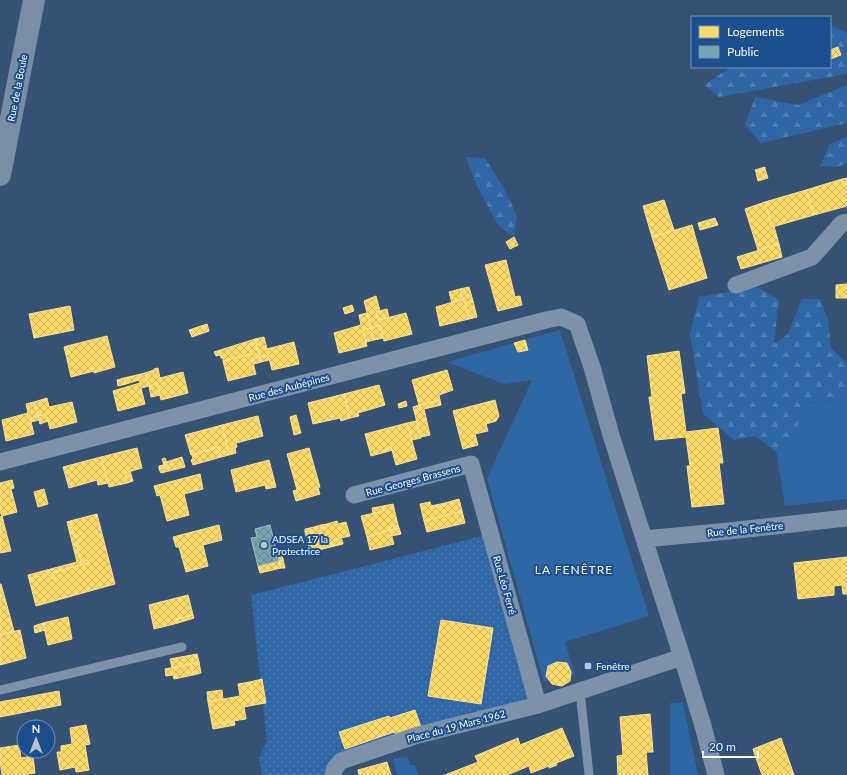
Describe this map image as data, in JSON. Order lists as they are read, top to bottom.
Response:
{
  "streets": {
    "street": [
      "Rue de la Boule",
      "Rue des Aubépines",
      "Rue Georges Brassens",
      "Rue de la Fenêtre",
      "Rue Léo Ferré",
      "Place du 19 Mars 1962"
    ]
  },
  "crossings": [
    ["Rue des Aubépines", "Rue de la Fenêtre"],
    ["Rue Georges Brassens", "Rue Léo Ferré"],
    ["Rue Léo Ferré", "Place du 19 Mars 1962"]
  ],
  "districts": ["LA FENÊTRE"],
  "places": {
    "other": ["ADSEA 17 la Protectrice"],
    "transit": ["Fenêtre"]
  },
  "legend": ["Logements", "Public"],
  "scale_bar": "20 m",
  "north": "top"
}
